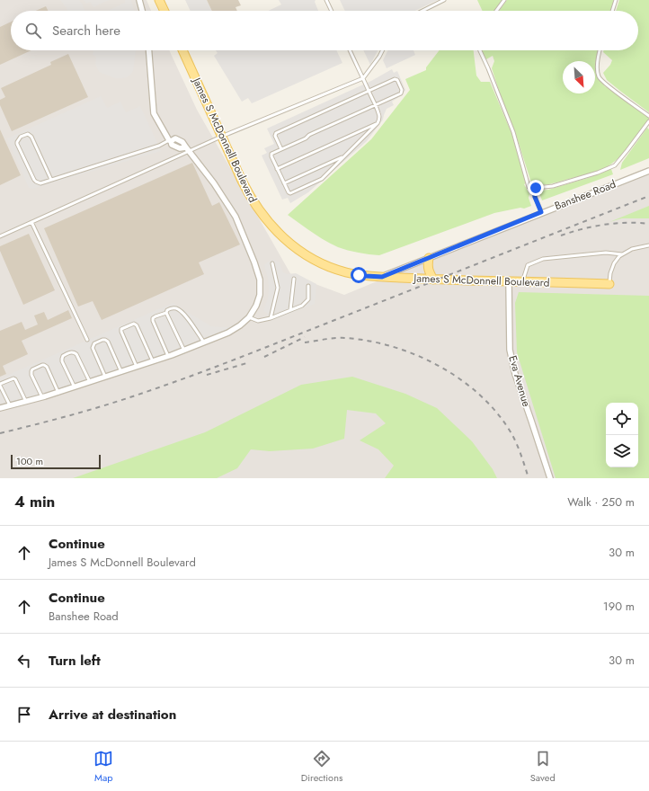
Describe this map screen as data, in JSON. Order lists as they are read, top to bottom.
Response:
{
  "streets": {
    "main road": ["James S McDonnell Boulevard"],
    "street": ["Banshee Road", "Eva Avenue"]
  },
  "crossings": [
    ["James S McDonnell Boulevard", "Banshee Road"],
    ["James S McDonnell Boulevard", "Eva Avenue"]
  ],
  "scale_bar": "100 m",
  "north": "bottom right",
  "page": {
    "search": "Search here",
    "scale": "100 m",
    "heading": ["4 min", "Walk · 250 m"],
    "list": [
      ["Continue", "James S McDonnell Boulevard", "30 m"],
      ["Continue", "Banshee Road", "190 m"],
      ["Turn left", "30 m"],
      "Arrive at destination"
    ],
    "nav": ["Map", "Directions", "Saved"]
  }
}
